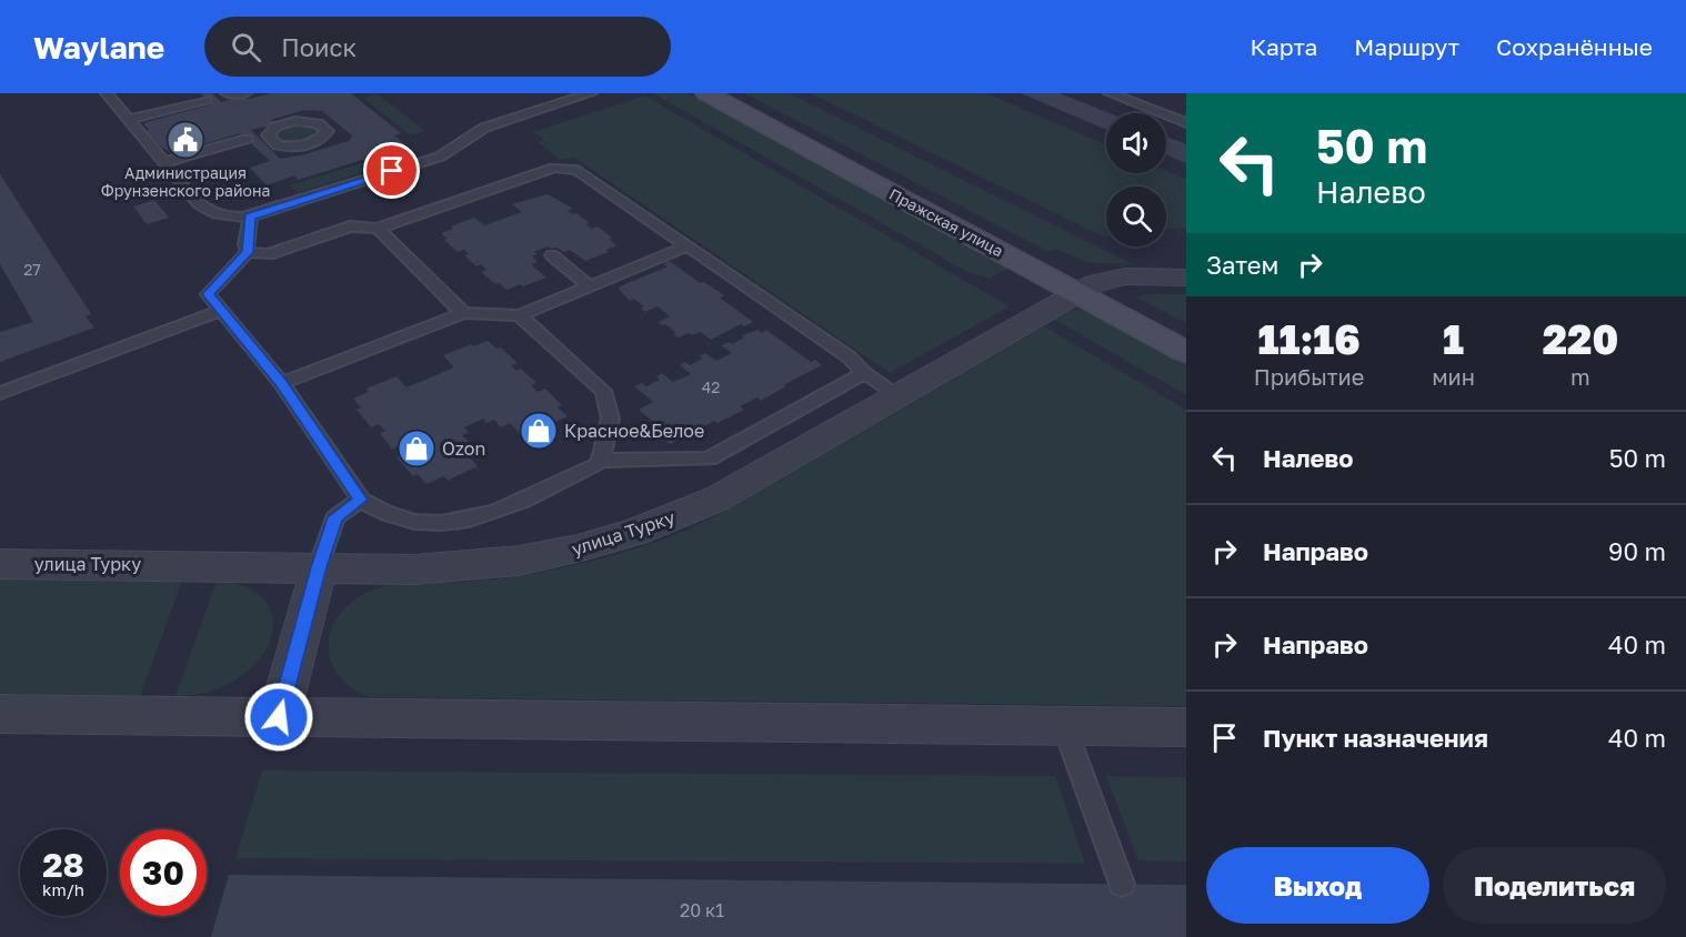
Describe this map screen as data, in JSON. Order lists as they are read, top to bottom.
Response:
{
  "streets": {
    "street": ["Пражская улица", "улица Турку"]
  },
  "crossings": [
    ["Пражская улица", "улица Турку"]
  ],
  "places": {
    "public building": ["Администрация Фрунзенского района"],
    "shop": ["Красное&Белое", "Ozon"]
  },
  "house_numbers": ["27", "42", "20 к1"],
  "page": {
    "header": "Waylane",
    "search": "Поиск",
    "nav": ["Карта", "Маршрут", "Сохранённые"],
    "turn": ["50 m", "Налево"],
    "then": "Затем",
    "eta": [
      "11:16",
      "Прибытие",
      "1",
      "мин",
      "220",
      "m"
    ],
    "list": [
      {
        "name": "Налево",
        "value": "50 m"
      },
      {
        "name": "Направо",
        "value": "90 m"
      },
      {
        "name": "Направо",
        "value": "40 m"
      },
      {
        "name": "Пункт назначения",
        "value": "40 m"
      }
    ],
    "speed": "28 km/h",
    "limit": "30",
    "buttons": ["Выход", "Поделиться"]
  }
}
